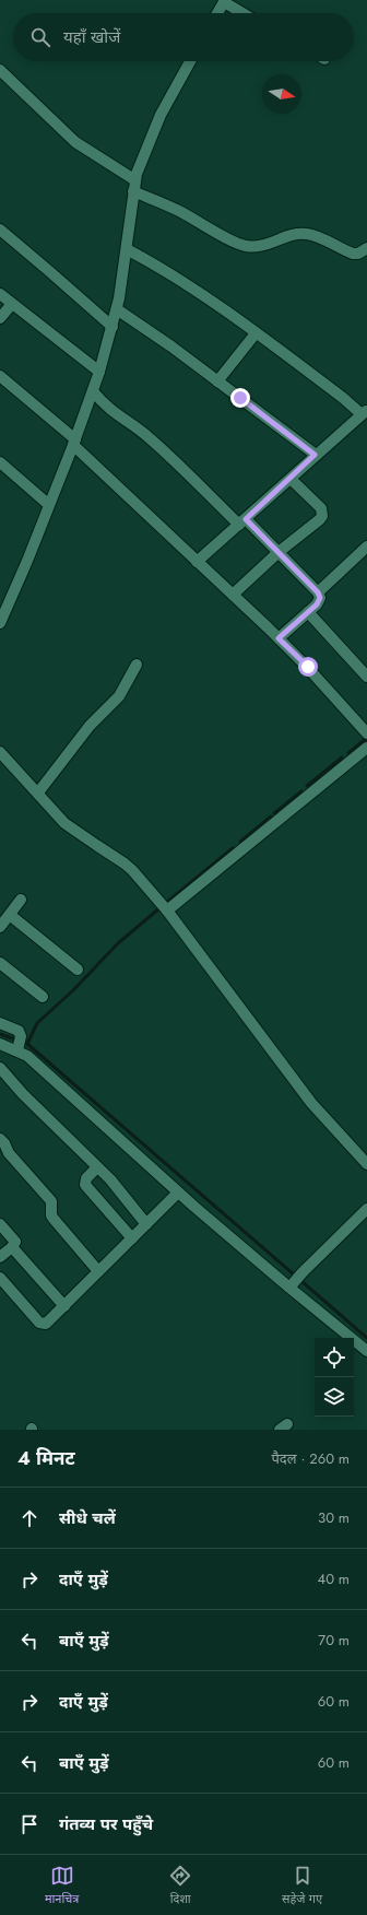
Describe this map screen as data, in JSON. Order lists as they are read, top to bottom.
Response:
{
  "north": "right",
  "page": {
    "search": "यहाँ खोजें",
    "heading": ["4 मिनट", "पैदल · 260 m"],
    "list": [
      ["सीधे चलें", "30 m"],
      ["दाएँ मुड़ें", "40 m"],
      ["बाएँ मुड़ें", "70 m"],
      ["दाएँ मुड़ें", "60 m"],
      ["बाएँ मुड़ें", "60 m"],
      "गंतव्य पर पहुँचे"
    ],
    "nav": ["मानचित्र", "दिशा", "सहेजे गए"]
  }
}
